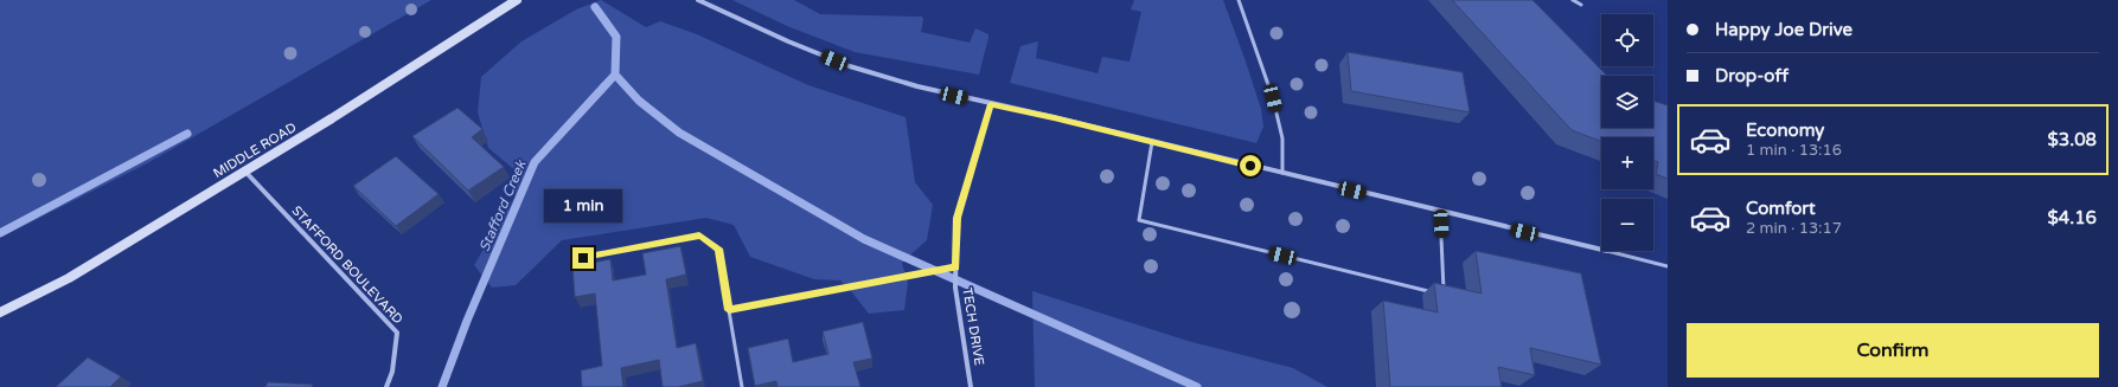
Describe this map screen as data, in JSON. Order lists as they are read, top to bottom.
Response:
{
  "streets": {
    "main road": ["MIDDLE ROAD"],
    "street": ["STAFFORD BOULEVARD", "TECH DRIVE"]
  },
  "crossings": [
    ["MIDDLE ROAD", "STAFFORD BOULEVARD"]
  ],
  "water": ["Stafford Creek"],
  "page": {
    "banner": ["Happy Joe Drive", "Drop-off"],
    "map_buttons": ["+", "−"],
    "list": [
      {
        "name": "Economy",
        "note": "1 min · 13:16",
        "value": "$3.08"
      },
      {
        "name": "Comfort",
        "note": "2 min · 13:17",
        "value": "$4.16"
      }
    ],
    "bubble": "1 min",
    "buttons": "Confirm"
  }
}
